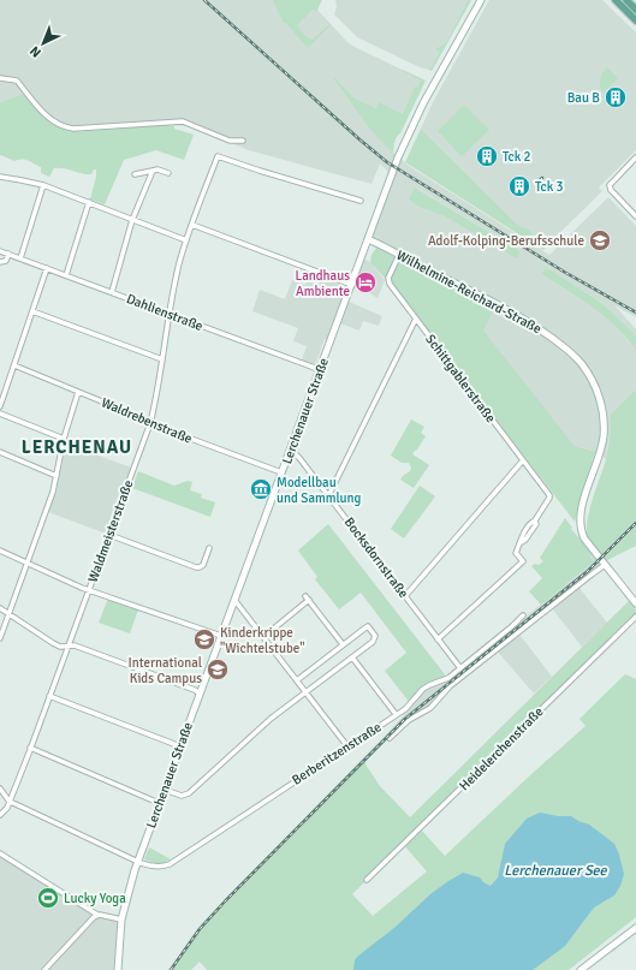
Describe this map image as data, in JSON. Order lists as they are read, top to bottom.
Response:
{
  "streets": {
    "main road": ["Wilhelmine-Reichard-Straße", "Lerchenauer Straße"],
    "street": [
      "Dahlienstraße",
      "Schittgablerstraße",
      "Waldrebenstraße",
      "Waldmeisterstraße",
      "Bocksdornstraße",
      "Heidelerchenstraße",
      "Berberitzenstraße"
    ]
  },
  "crossings": [
    ["Wilhelmine-Reichard-Straße", "Schittgablerstraße"],
    ["Wilhelmine-Reichard-Straße", "Lerchenauer Straße"],
    ["Wilhelmine-Reichard-Straße", "Berberitzenstraße"],
    ["Dahlienstraße", "Lerchenauer Straße"],
    ["Dahlienstraße", "Waldmeisterstraße"],
    ["Schittgablerstraße", "Bocksdornstraße"],
    ["Lerchenauer Straße", "Waldrebenstraße"],
    ["Lerchenauer Straße", "Bocksdornstraße"],
    ["Lerchenauer Straße", "Berberitzenstraße"],
    ["Waldrebenstraße", "Waldmeisterstraße"],
    ["Waldmeisterstraße", "Berberitzenstraße"],
    ["Bocksdornstraße", "Berberitzenstraße"]
  ],
  "districts": ["LERCHENAU"],
  "water": ["Lerchenauer See"],
  "places": {
    "building": ["Bau B", "Tck 2", "Tck 3"],
    "school or university": ["Adolf-Kolping-Berufsschule", "Kinderkrippe \"Wichtelstube\"", "International Kids Campus"],
    "hotel": ["Landhaus Ambiente"],
    "museum": ["Modellbau und Sammlung"],
    "sports": ["Lucky Yoga"]
  },
  "north": "bottom left"
}
